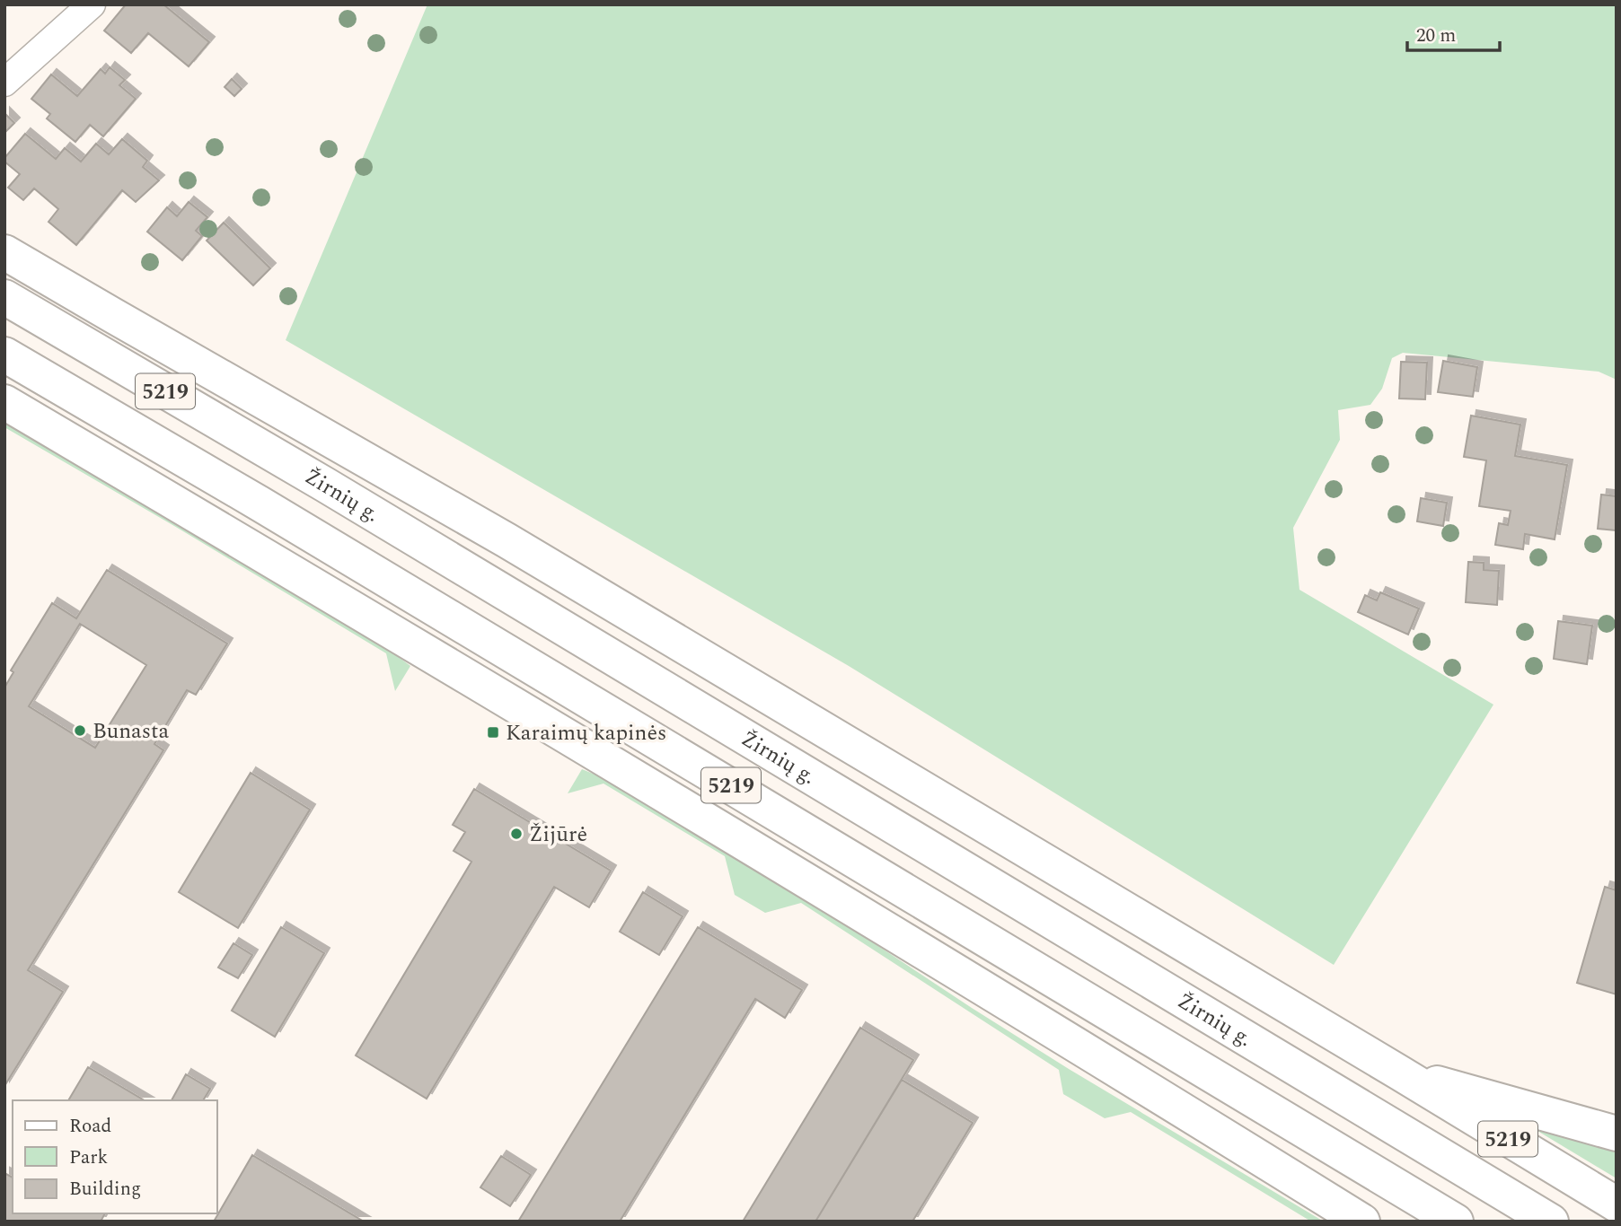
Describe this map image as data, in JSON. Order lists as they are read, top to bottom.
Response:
{
  "streets": {
    "highway": ["5219", "Žirnių g."]
  },
  "places": {
    "other": ["Bunasta", "Žijūrė"],
    "transit": ["Karaimų kapinės"]
  },
  "legend": ["Road", "Park", "Building"],
  "scale_bar": "20 m"
}
